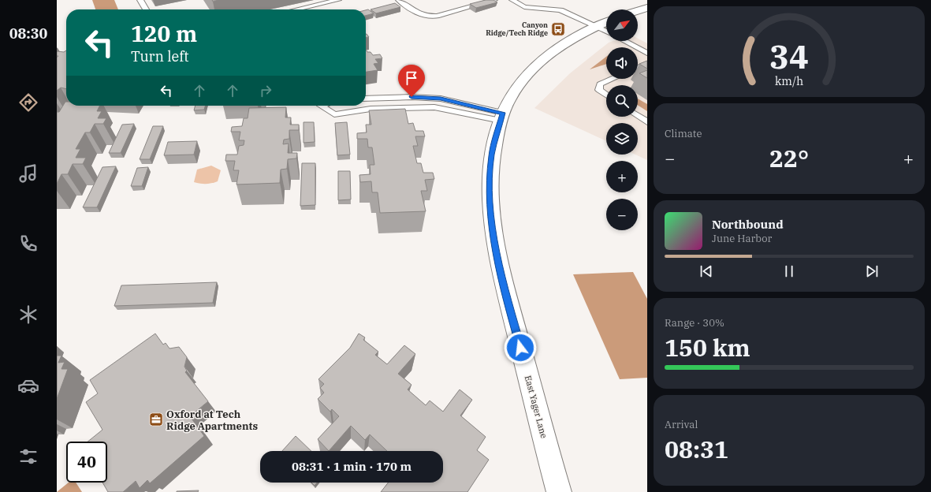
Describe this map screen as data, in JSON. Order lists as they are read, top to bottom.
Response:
{
  "streets": {
    "street": ["East Yager Lane"]
  },
  "places": {
    "bus stop": ["Canyon Ridge/Tech Ridge"],
    "office": ["Oxford at Tech Ridge Apartments"]
  },
  "north": "top right",
  "page": {
    "tabs": "08:30",
    "map_buttons": ["+", "−"],
    "turn": ["120 m", "Turn left"],
    "tile": [
      "Climate",
      ["Range · 30%", "150 km"],
      ["Arrival", "08:31"]
    ],
    "heat": ["−", "22°", "+"],
    "song": ["Northbound", "June Harbor"],
    "limit": "40",
    "trip": "08:31 · 1 min · 170 m",
    "gauge": ["34", "km/h"]
  }
}
